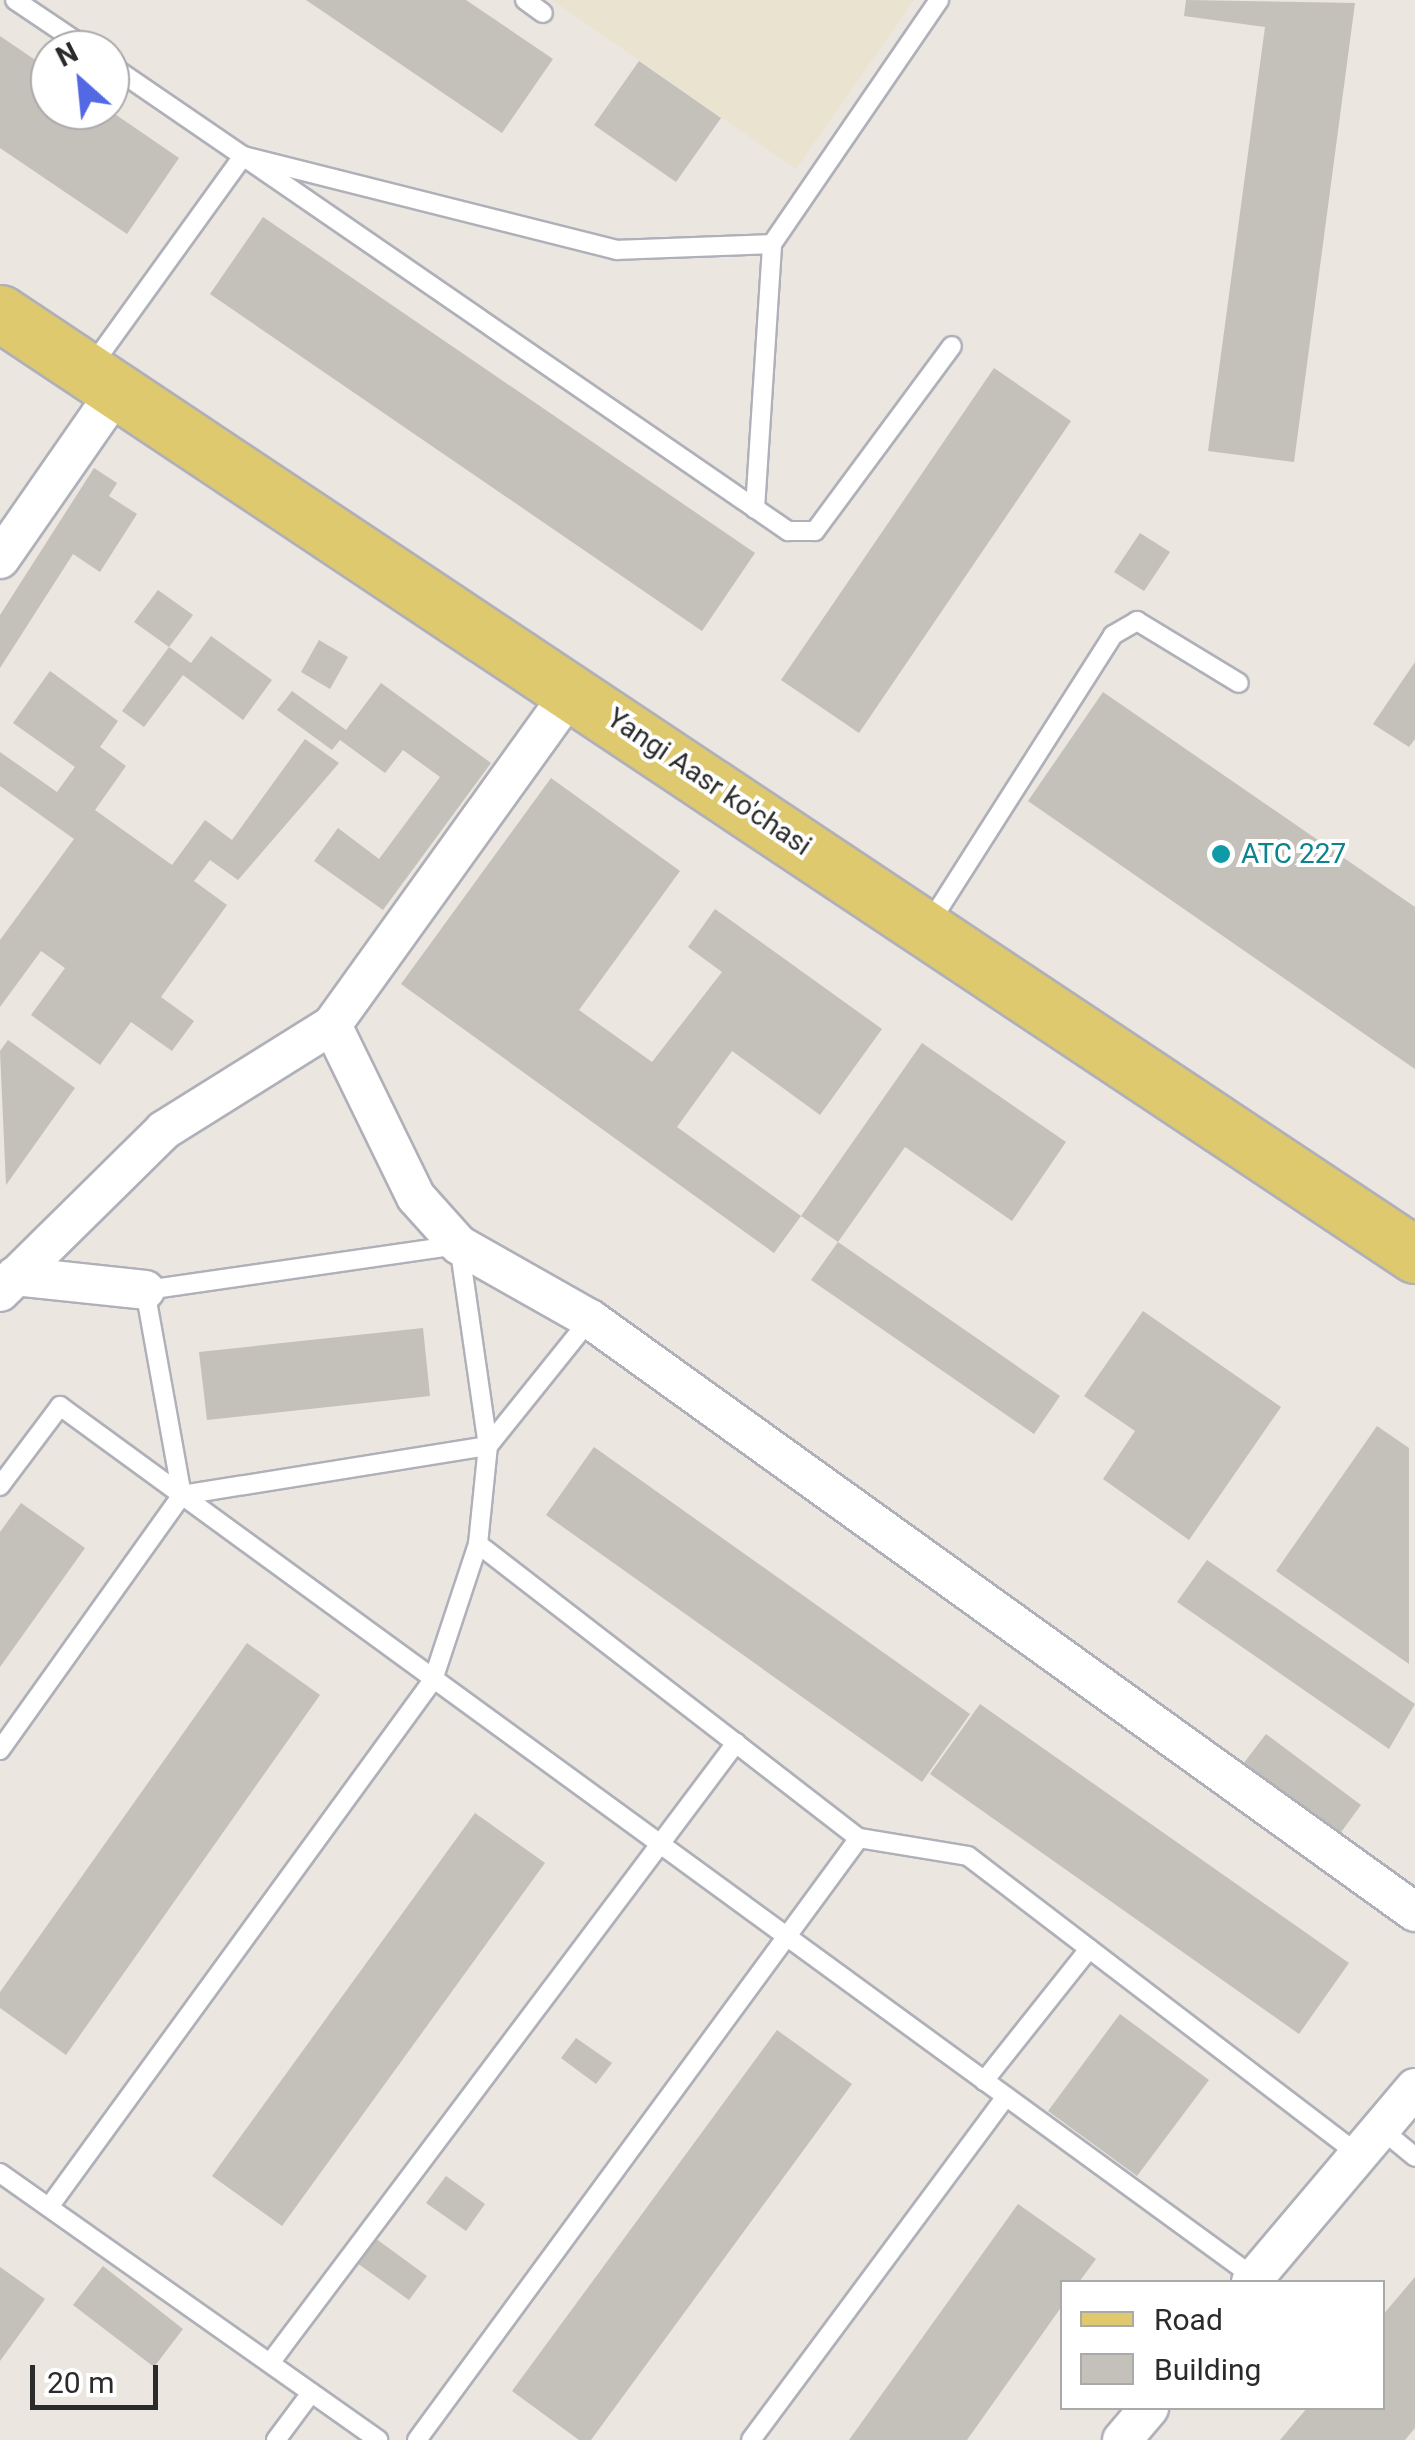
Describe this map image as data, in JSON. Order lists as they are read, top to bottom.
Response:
{
  "streets": {
    "main road": ["Yangi Aasr ko'chasi"]
  },
  "places": ["АТС 227"],
  "legend": ["Road", "Building"],
  "scale_bar": "20 m",
  "north": "top left"
}
